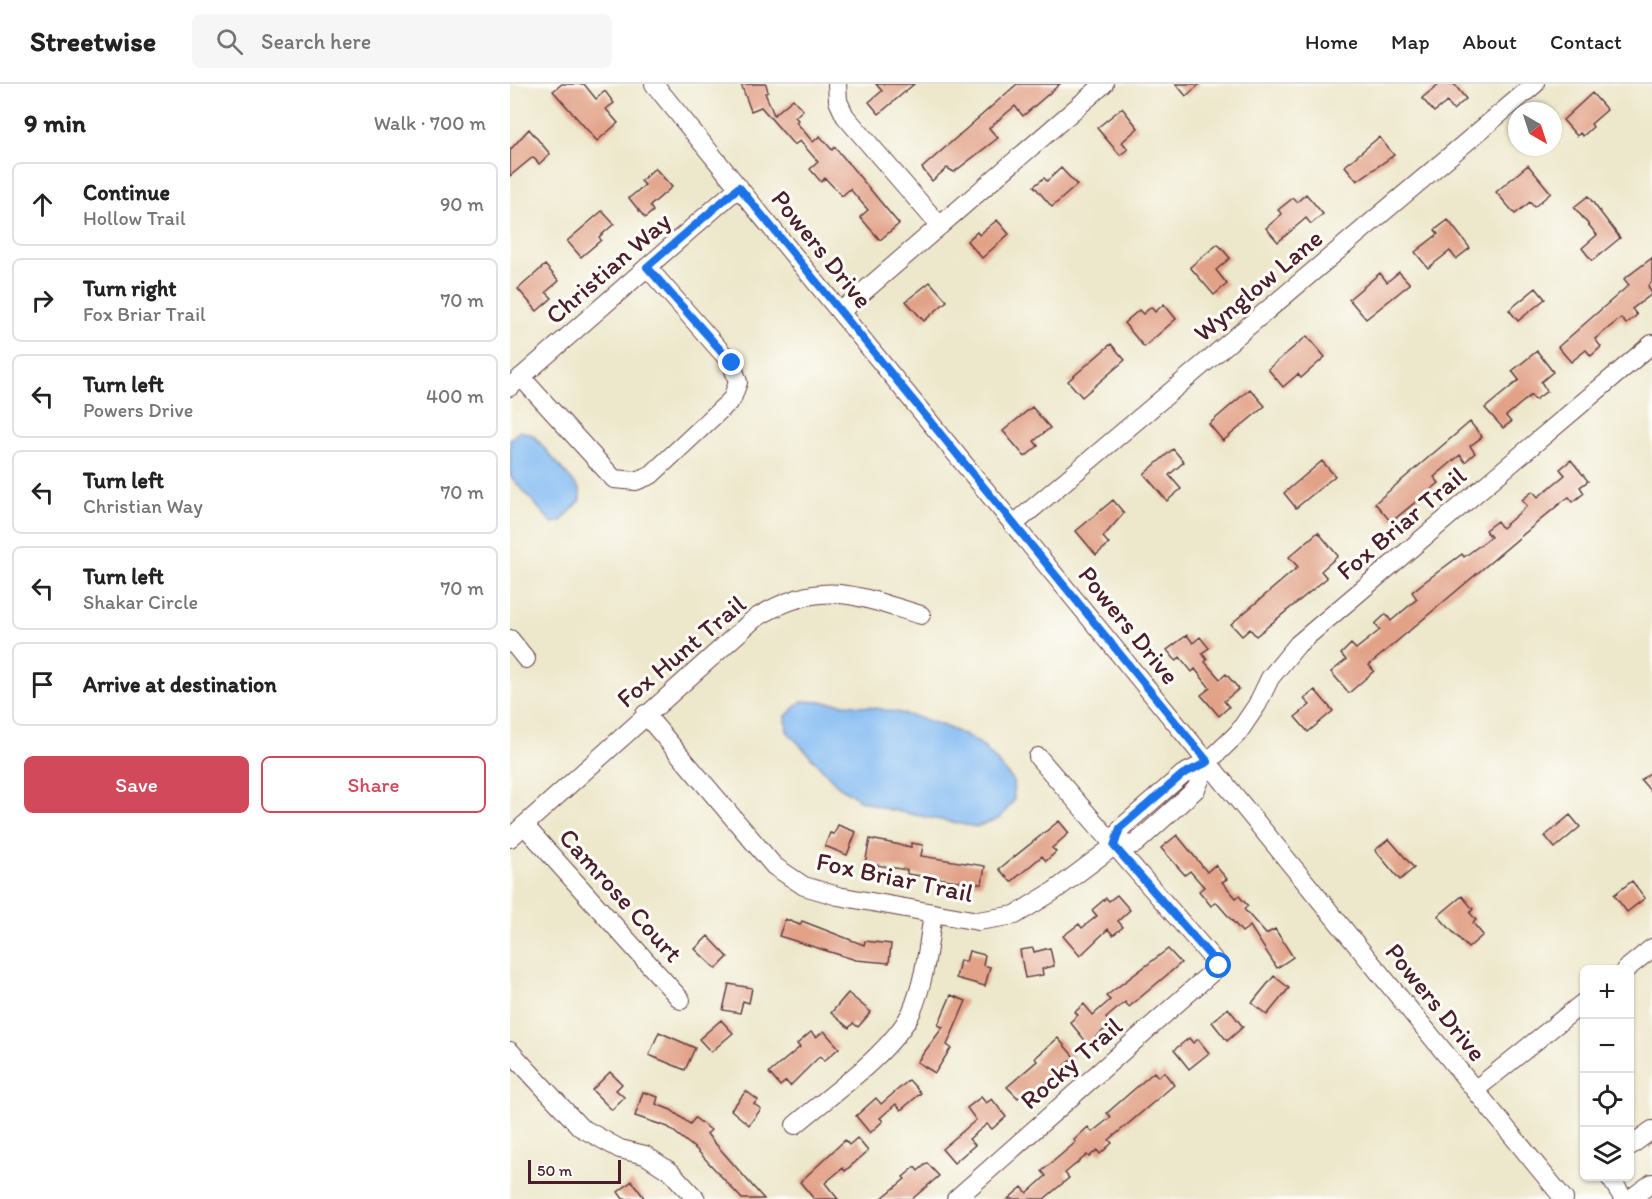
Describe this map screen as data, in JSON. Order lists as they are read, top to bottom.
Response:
{
  "streets": {
    "street": [
      "Powers Drive",
      "Christian Way",
      "Wynglow Lane",
      "Fox Briar Trail",
      "Fox Hunt Trail",
      "Camrose Court",
      "Rocky Trail"
    ]
  },
  "crossings": [
    ["Powers Drive", "Christian Way"],
    ["Powers Drive", "Wynglow Lane"],
    ["Powers Drive", "Fox Briar Trail"],
    ["Fox Briar Trail", "Fox Hunt Trail"],
    ["Fox Briar Trail", "Rocky Trail"],
    ["Fox Hunt Trail", "Camrose Court"]
  ],
  "scale_bar": "50 m",
  "north": "bottom right",
  "page": {
    "header": "Streetwise",
    "search": "Search here",
    "nav": [
      "Home",
      "Map",
      "About",
      "Contact"
    ],
    "heading": ["9 min", "Walk · 700 m"],
    "list": [
      ["Continue", "Hollow Trail", "90 m"],
      ["Turn right", "Fox Briar Trail", "70 m"],
      ["Turn left", "Powers Drive", "400 m"],
      ["Turn left", "Christian Way", "70 m"],
      ["Turn left", "Shakar Circle", "70 m"],
      "Arrive at destination"
    ],
    "buttons": ["Save", "Share"],
    "map_buttons": ["+", "−"],
    "scale": "50 m"
  }
}
